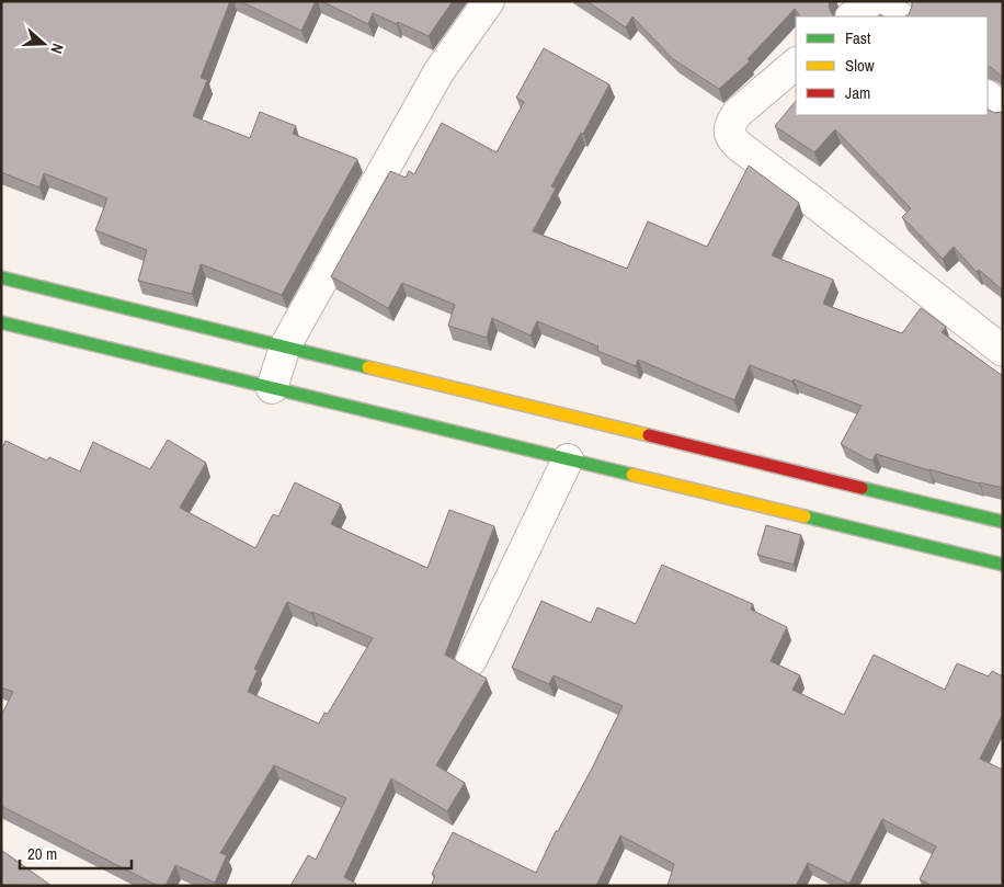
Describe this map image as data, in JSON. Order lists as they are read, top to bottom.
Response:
{
  "legend": ["Fast", "Slow", "Jam"],
  "scale_bar": "20 m",
  "north": "right"
}
